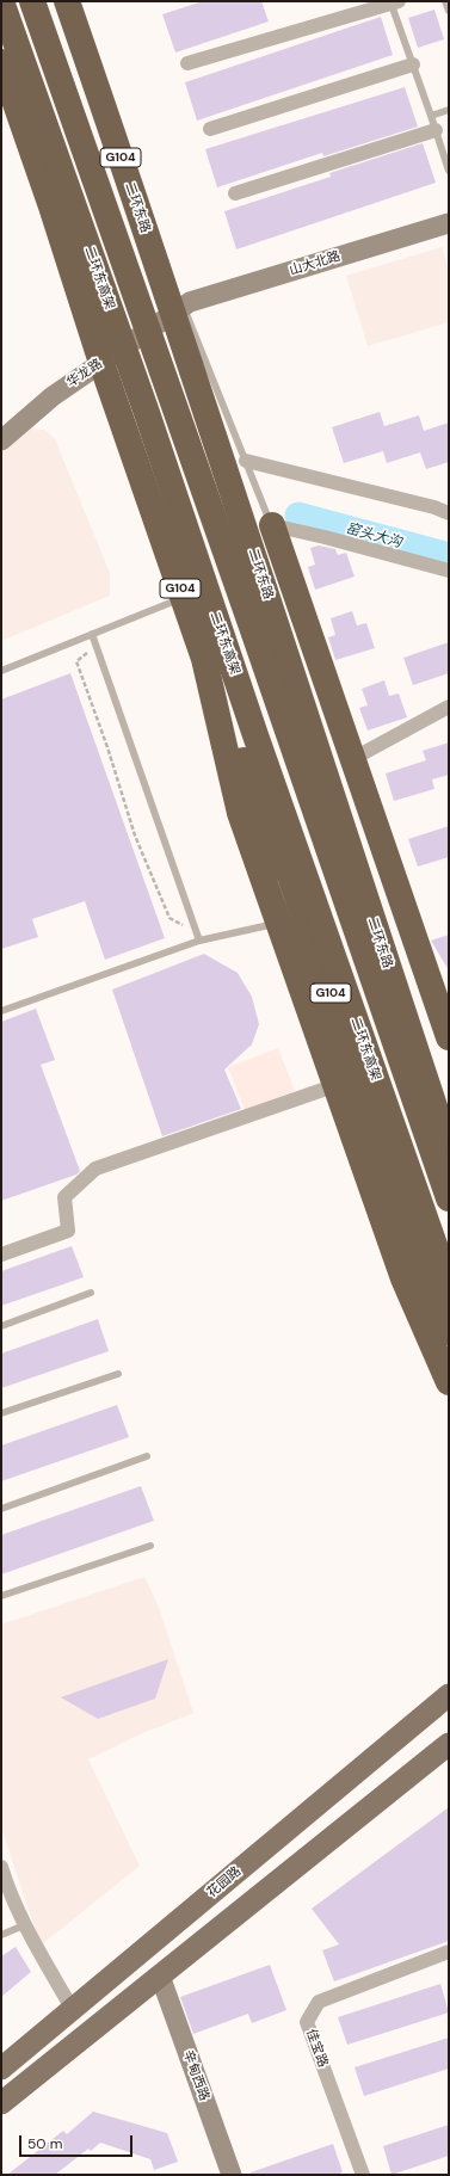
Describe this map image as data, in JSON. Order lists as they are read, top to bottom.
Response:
{
  "streets": {
    "highway": ["G104", "二环东路", "二环东高架"],
    "main road": [
      "山大北路",
      "华龙路",
      "花园路",
      "辛甸西路"
    ],
    "street": ["佳宝路"]
  },
  "crossings": [
    ["G104", "华龙路"],
    ["二环东路", "山大北路"],
    ["二环东路", "华龙路"],
    ["山大北路", "华龙路"]
  ],
  "water": ["窑头大沟"],
  "scale_bar": "50 m"
}
